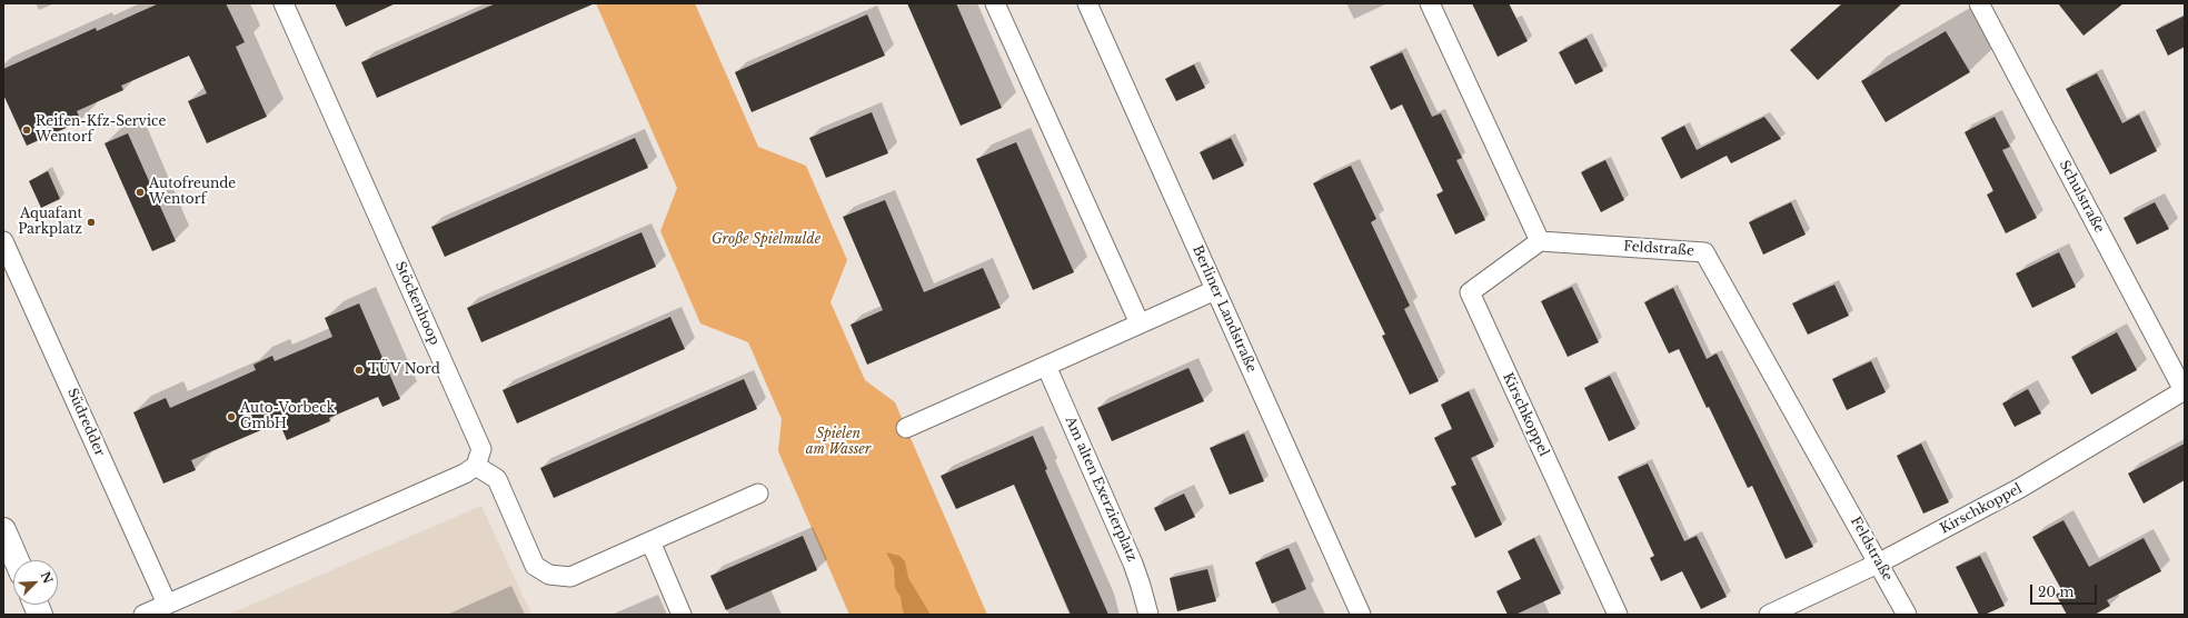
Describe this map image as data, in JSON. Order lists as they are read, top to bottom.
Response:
{
  "streets": {
    "street": [
      "Schulstraße",
      "Feldstraße",
      "Stöckenhoop",
      "Berliner Landstraße",
      "Kirschkoppel",
      "Südredder",
      "Am alten Exerzierplatz"
    ]
  },
  "crossings": [
    ["Schulstraße", "Kirschkoppel"],
    ["Feldstraße", "Kirschkoppel"]
  ],
  "parks": ["Große Spielmulde", "Spielen am Wasser"],
  "places": [
    "Reifen-Kfz-Service Wentorf",
    "Autofreunde Wentorf",
    "Aquafant Parkplatz",
    "TÜV Nord",
    "Auto-Vorbeck GmbH"
  ],
  "scale_bar": "20 m",
  "north": "top right"
}
